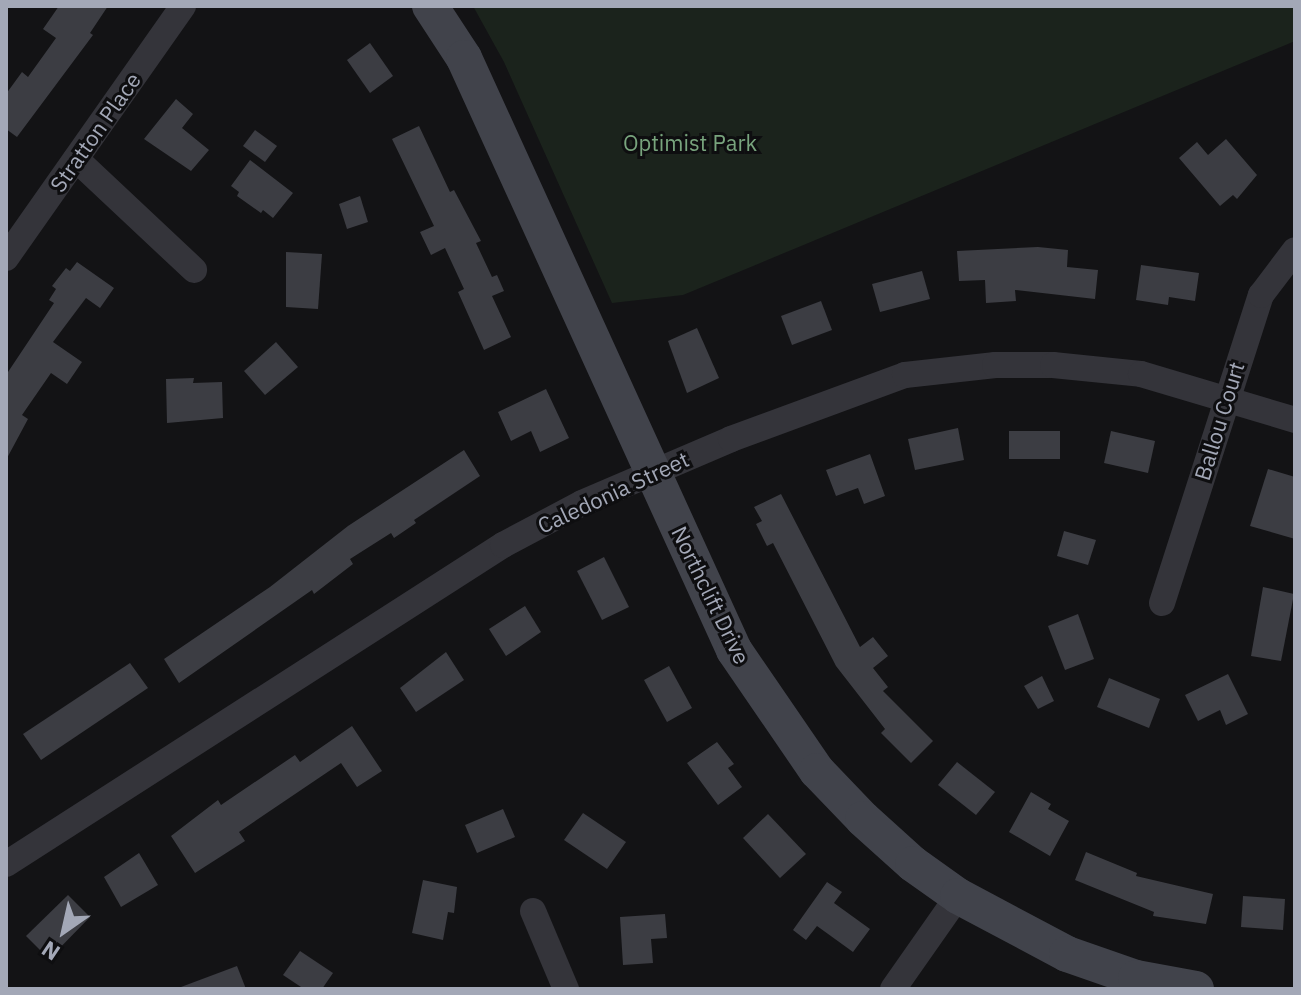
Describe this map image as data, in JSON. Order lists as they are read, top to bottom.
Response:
{
  "streets": {
    "street": [
      "Stratton Place",
      "Ballou Court",
      "Caledonia Street",
      "Northclift Drive"
    ]
  },
  "crossings": [
    ["Ballou Court", "Caledonia Street"],
    ["Caledonia Street", "Northclift Drive"]
  ],
  "parks": ["Optimist Park"],
  "north": "bottom left"
}
